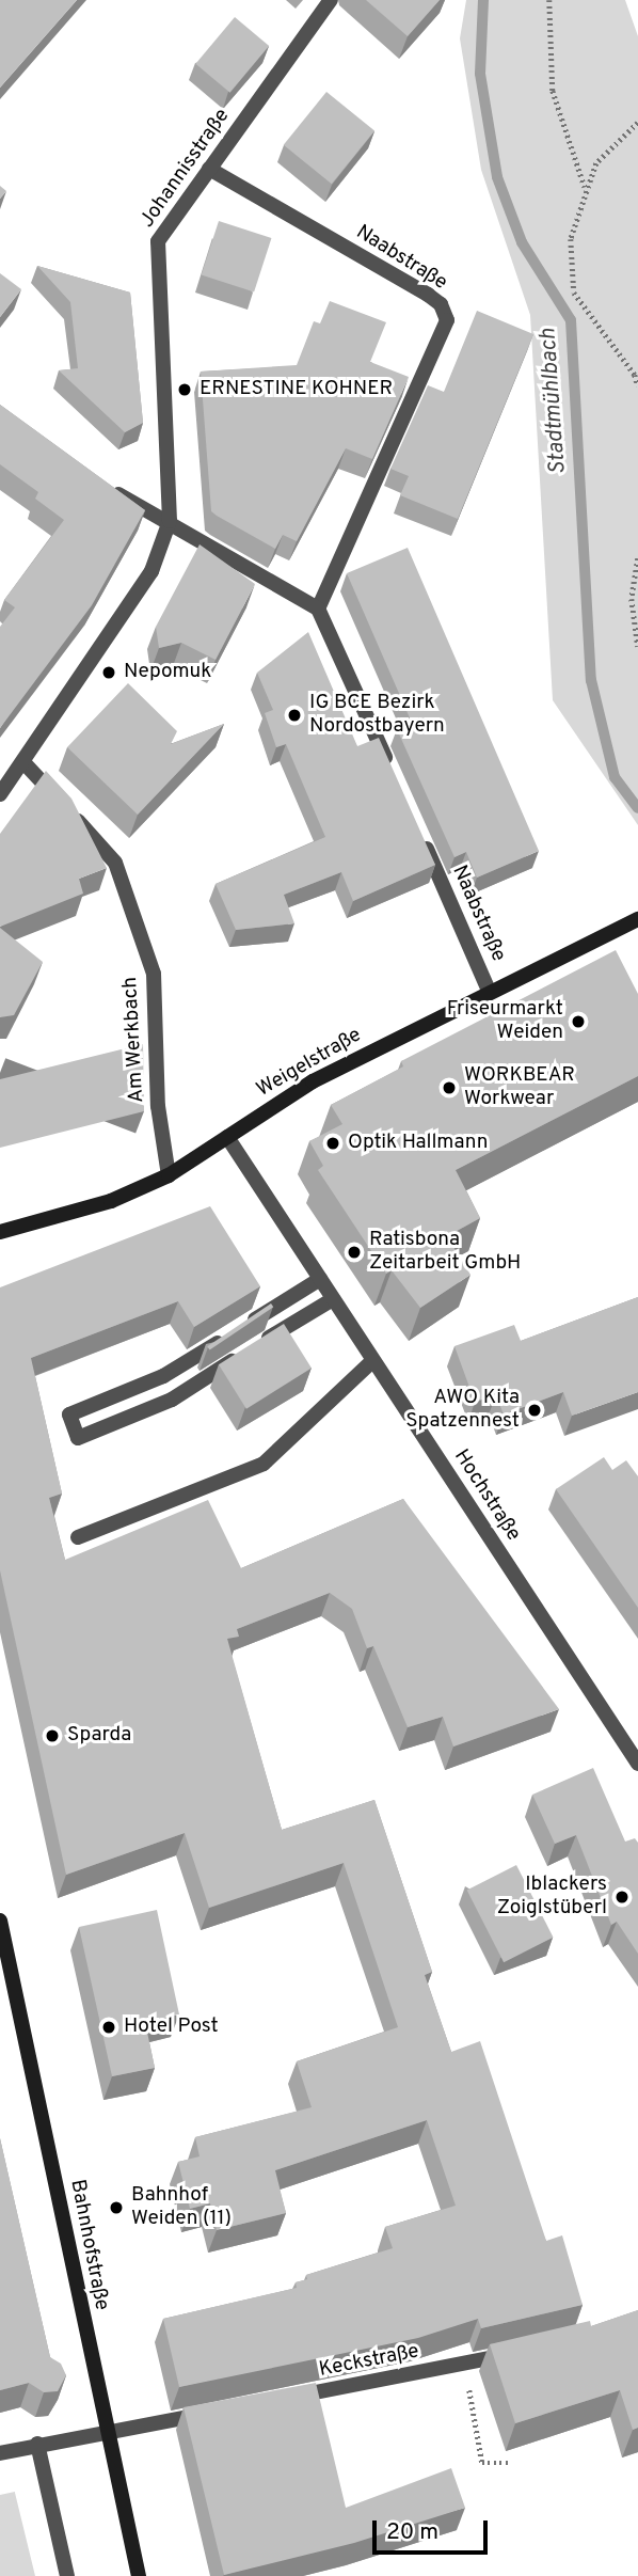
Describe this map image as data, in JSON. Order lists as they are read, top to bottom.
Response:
{
  "streets": {
    "street": [
      "Johannisstraße",
      "Naabstraße",
      "Am Werkbach",
      "Weigelstraße",
      "Hochstraße",
      "Bahnhofstraße",
      "Keckstraße"
    ]
  },
  "crossings": [
    ["Johannisstraße", "Naabstraße"],
    ["Johannisstraße", "Am Werkbach"],
    ["Naabstraße", "Weigelstraße"],
    ["Am Werkbach", "Weigelstraße"],
    ["Weigelstraße", "Hochstraße"]
  ],
  "water": ["Stadtmühlbach"],
  "places": [
    "ERNESTINE KOHNER",
    "Nepomuk",
    "IG BCE Bezirk Nordostbayern",
    "Friseurmarkt Weiden",
    "WORKBEAR Workwear",
    "Optik Hallmann",
    "Ratisbona Zeitarbeit GmbH",
    "AWO Kita Spatzennest",
    "Sparda",
    "Iblackers Zoiglstüberl",
    "Hotel Post",
    "Bahnhof Weiden (11)"
  ],
  "scale_bar": "20 m"
}
